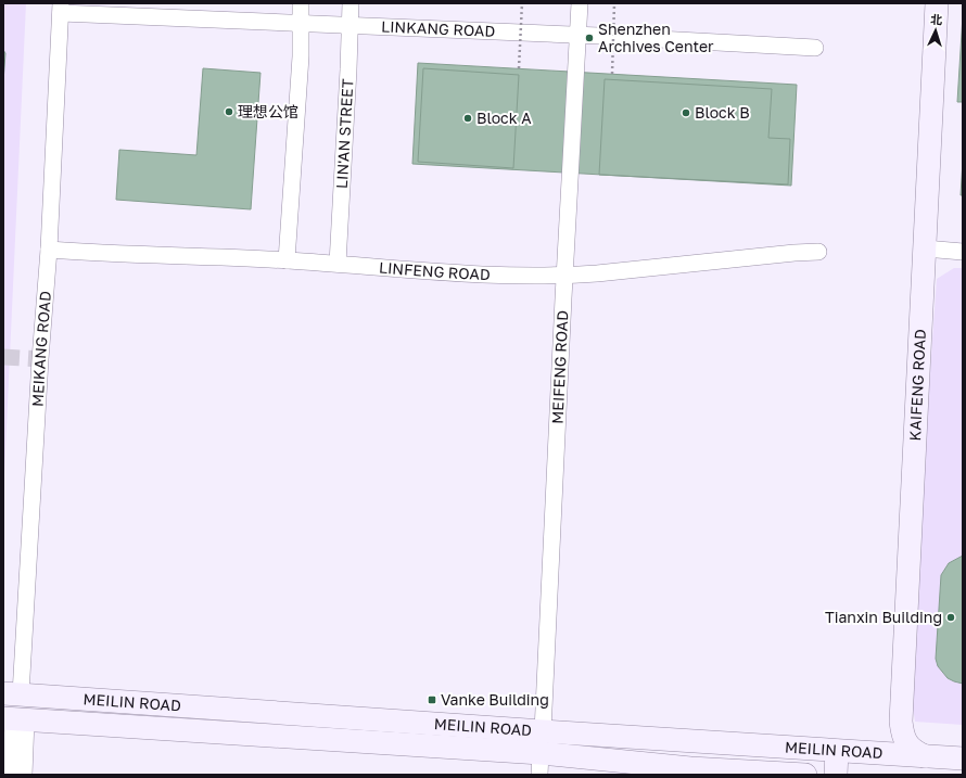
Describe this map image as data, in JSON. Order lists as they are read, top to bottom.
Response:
{
  "streets": {
    "main road": ["KAIFENG ROAD", "MEILIN ROAD"],
    "street": [
      "LINKANG ROAD",
      "LIN'AN STREET",
      "LINFENG ROAD",
      "MEIKANG ROAD",
      "MEIFENG ROAD"
    ]
  },
  "crossings": [
    ["LINKANG ROAD", "LIN'AN STREET"],
    ["LINKANG ROAD", "MEIKANG ROAD"],
    ["LINKANG ROAD", "MEIFENG ROAD"],
    ["LIN'AN STREET", "LINFENG ROAD"],
    ["LINFENG ROAD", "MEIKANG ROAD"],
    ["LINFENG ROAD", "MEIFENG ROAD"],
    ["MEIKANG ROAD", "MEILIN ROAD"],
    ["MEIFENG ROAD", "MEILIN ROAD"],
    ["KAIFENG ROAD", "MEILIN ROAD"]
  ],
  "places": {
    "other": [
      "Shenzhen Archives Center",
      "理想公馆",
      "Block B",
      "Block A",
      "Tianxin Building"
    ],
    "transit": ["Vanke Building"]
  },
  "north": "top"
}
